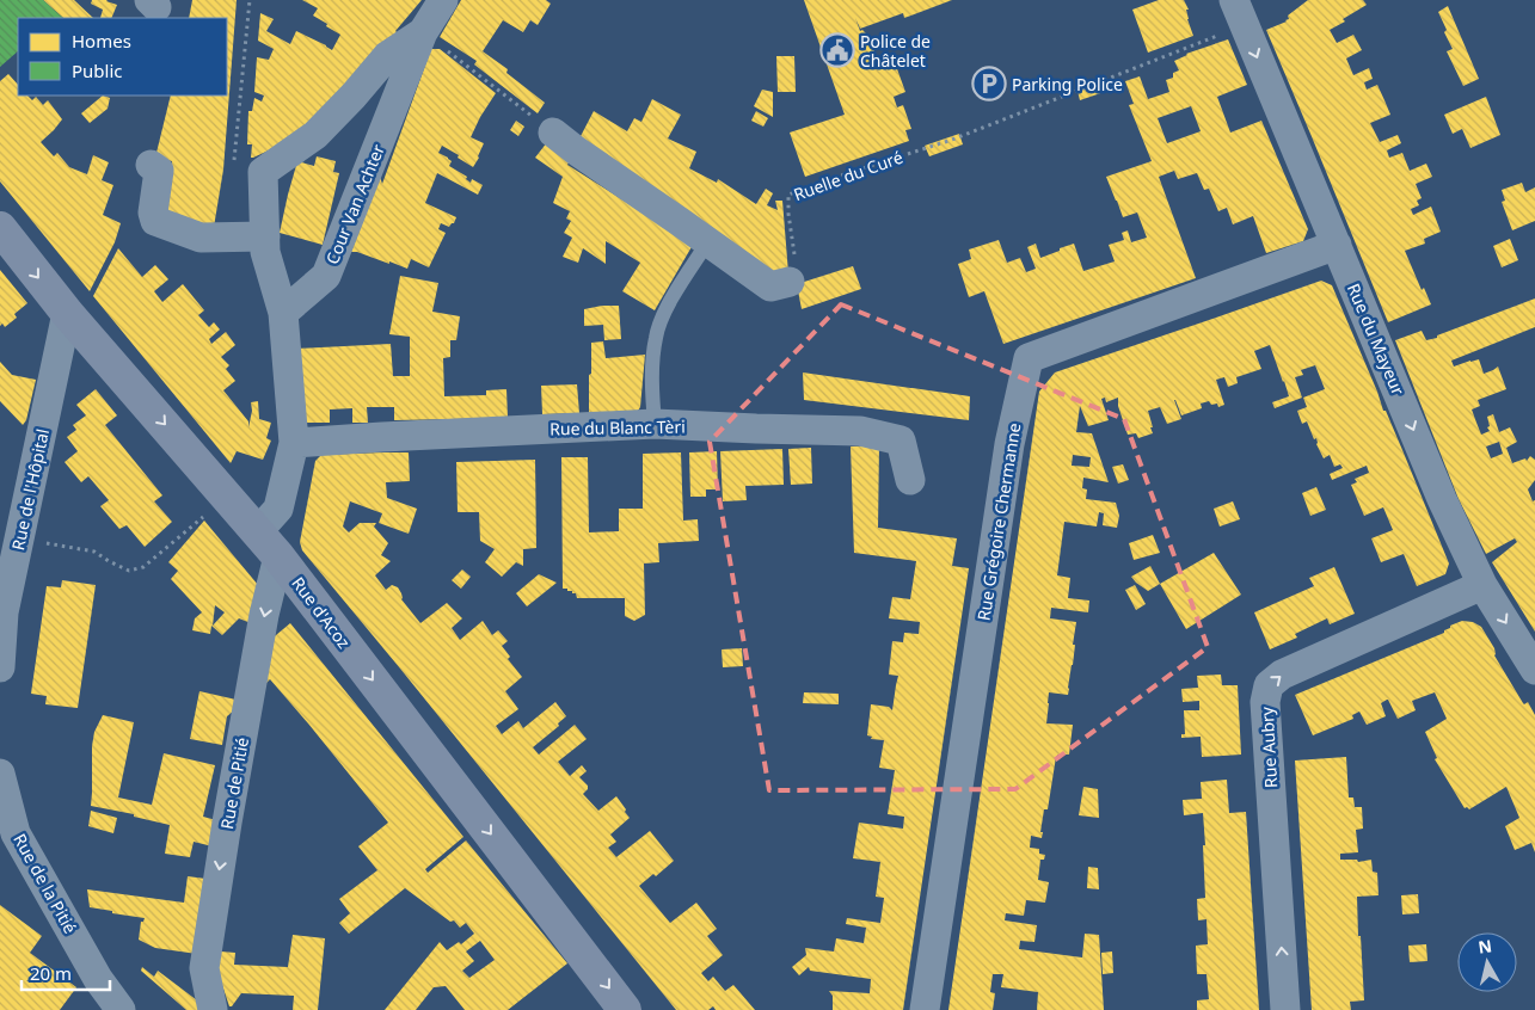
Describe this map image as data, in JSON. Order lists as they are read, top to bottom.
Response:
{
  "streets": {
    "main road": ["Rue d'Acoz"],
    "street": [
      "Cour Van Achter",
      "Rue du Mayeur",
      "Rue du Blanc Tèri",
      "Rue de l'Hôpital",
      "Rue Grégoire Chermanne",
      "Rue Aubry",
      "Rue de Pitié",
      "Rue de la Pitié"
    ],
    "path": ["Ruelle du Curé"]
  },
  "crossings": [
    ["Ruelle du Curé", "Rue du Mayeur"],
    ["Rue du Mayeur", "Rue Grégoire Chermanne"],
    ["Rue du Mayeur", "Rue Aubry"],
    ["Rue de l'Hôpital", "Rue d'Acoz"],
    ["Rue d'Acoz", "Rue de Pitié"]
  ],
  "one_way": [
    "Rue du Mayeur",
    "Rue d'Acoz",
    "Rue Aubry",
    "Rue de Pitié"
  ],
  "places": {
    "public building": ["Police de Châtelet"],
    "parking": ["Parking Police"]
  },
  "legend": ["Homes", "Public"],
  "scale_bar": "20 m",
  "north": "top"
}
